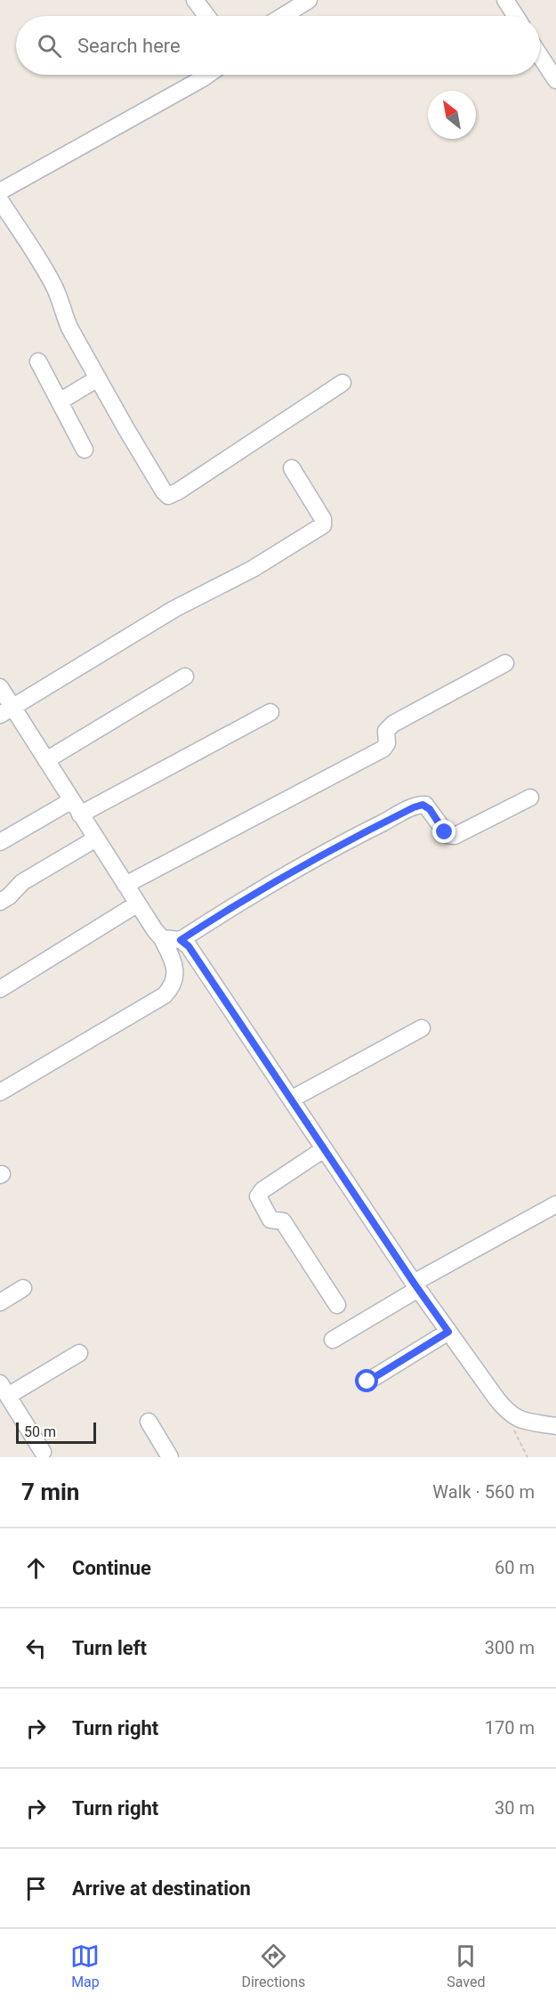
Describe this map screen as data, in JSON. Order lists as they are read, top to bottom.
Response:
{
  "scale_bar": "50 m",
  "north": "top left",
  "page": {
    "search": "Search here",
    "scale": "50 m",
    "heading": ["7 min", "Walk · 560 m"],
    "list": [
      ["Continue", "60 m"],
      ["Turn left", "300 m"],
      ["Turn right", "170 m"],
      ["Turn right", "30 m"],
      "Arrive at destination"
    ],
    "nav": ["Map", "Directions", "Saved"]
  }
}
